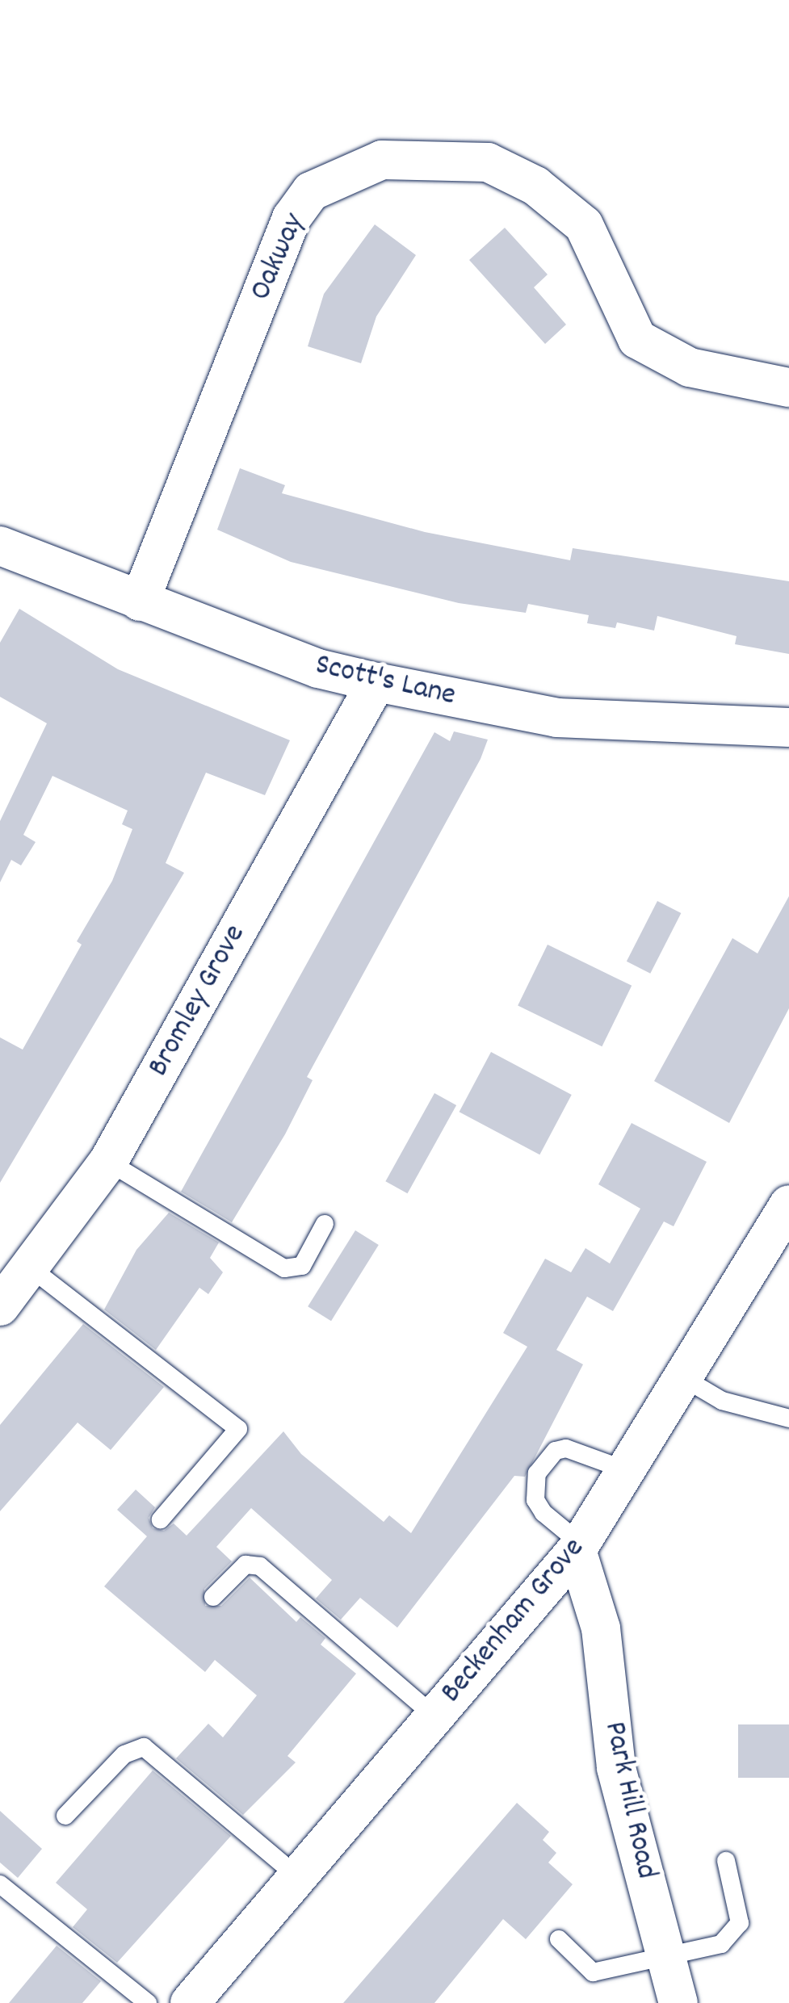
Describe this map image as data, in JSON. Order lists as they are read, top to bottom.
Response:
{
  "streets": {
    "street": [
      "Oakway",
      "Scott's Lane",
      "Bromley Grove",
      "Beckenham Grove",
      "Park Hill Road"
    ]
  },
  "crossings": [
    ["Oakway", "Scott's Lane"],
    ["Scott's Lane", "Bromley Grove"],
    ["Beckenham Grove", "Park Hill Road"]
  ]
}
